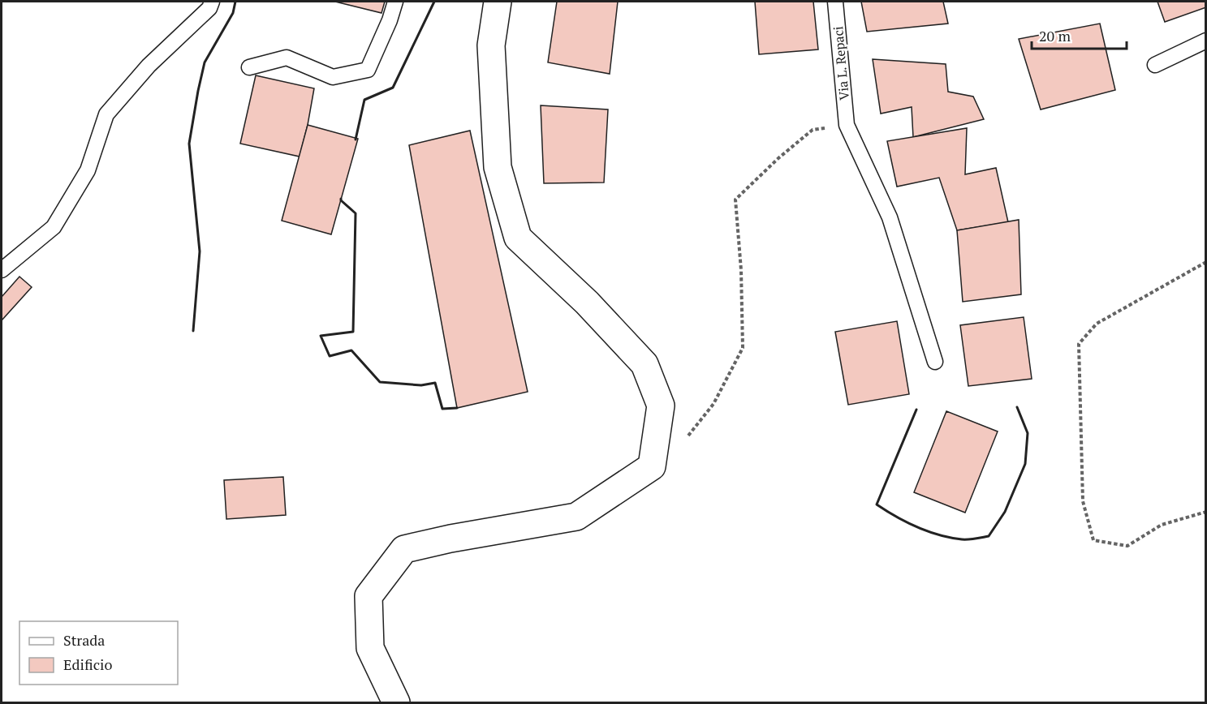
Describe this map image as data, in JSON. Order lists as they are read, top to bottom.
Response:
{
  "streets": {
    "lane": ["Via L. Repaci"]
  },
  "legend": ["Strada", "Edificio"],
  "scale_bar": "20 m"
}
